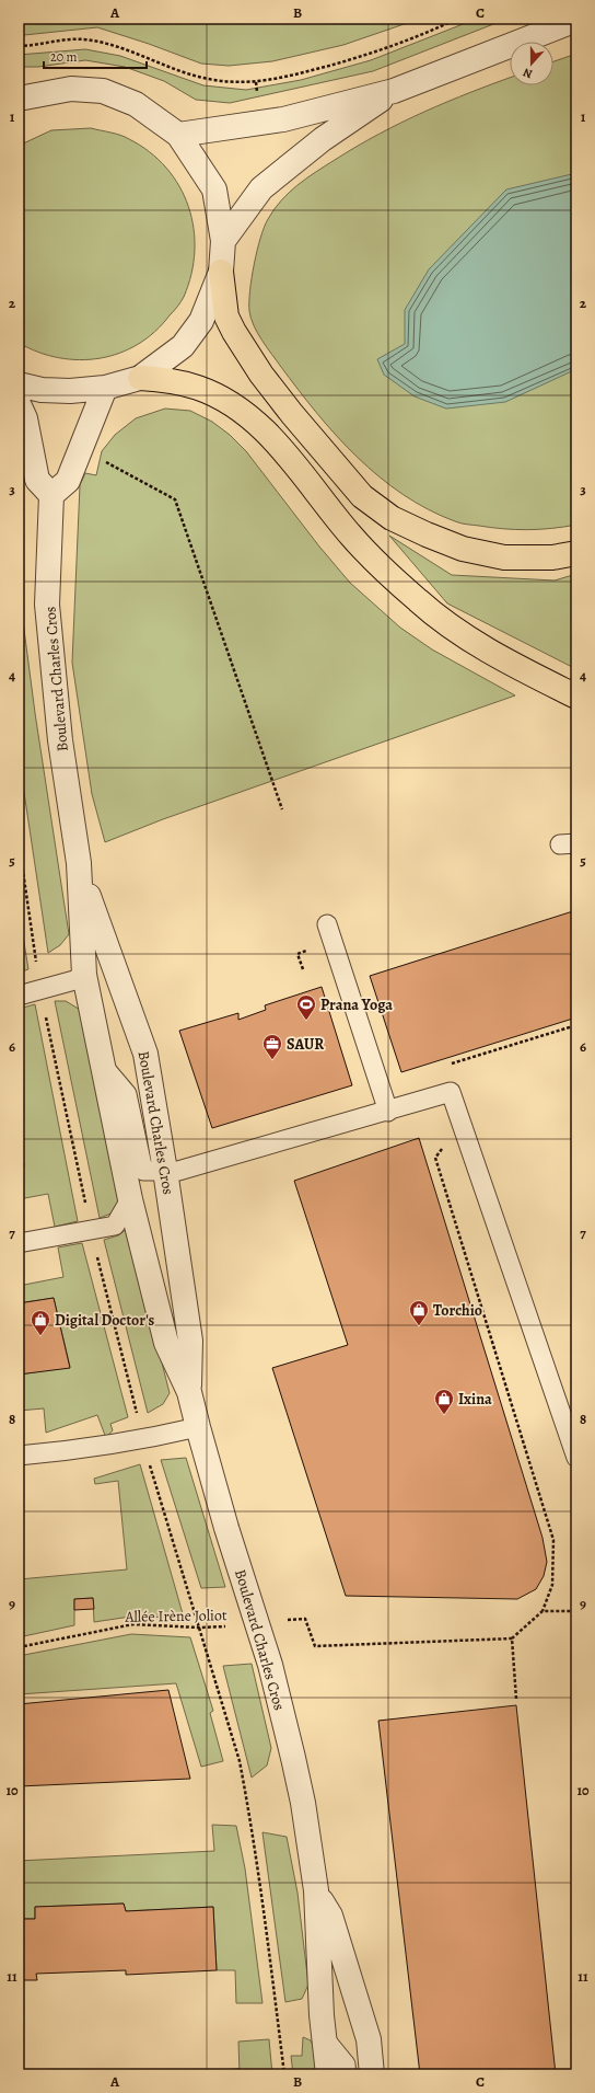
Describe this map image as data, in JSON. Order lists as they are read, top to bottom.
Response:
{
  "streets": {
    "street": ["Boulevard Charles Cros"],
    "path": ["Allée Irène Joliot"]
  },
  "crossings": [
    ["Boulevard Charles Cros", "Allée Irène Joliot"]
  ],
  "places": {
    "sports": ["Prana Yoga"],
    "office": ["SAUR"],
    "shop": ["Torchio", "Digital Doctor's", "Ixina"]
  },
  "scale_bar": "20 m",
  "north": "bottom",
  "grid": {
    "columns": ["A", "B", "C"],
    "rows": [
      "1",
      "2",
      "3",
      "4",
      "5",
      "6",
      "7",
      "8",
      "9",
      "10",
      "11"
    ]
  }
}
